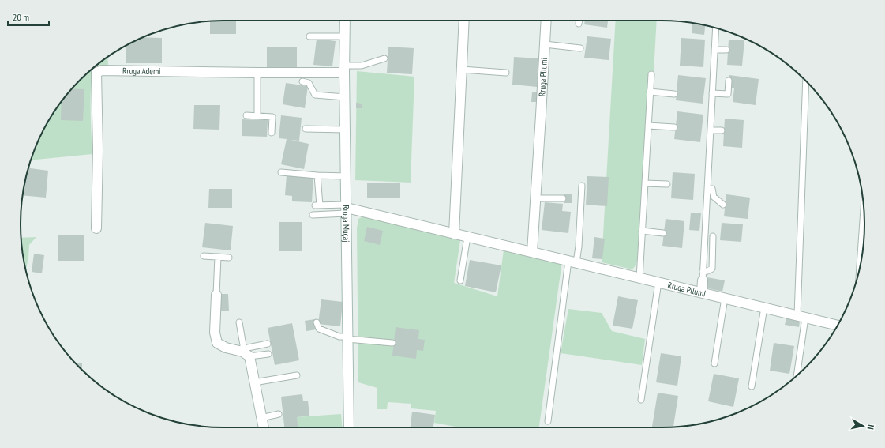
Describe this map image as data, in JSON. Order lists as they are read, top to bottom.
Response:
{
  "streets": {
    "street": ["Rruga Ademi", "Rruga Pllumi", "Rruga Muçaj"]
  },
  "crossings": [
    ["Rruga Ademi", "Rruga Muçaj"],
    ["Rruga Pllumi", "Rruga Muçaj"]
  ],
  "scale_bar": "20 m",
  "north": "right"
}
